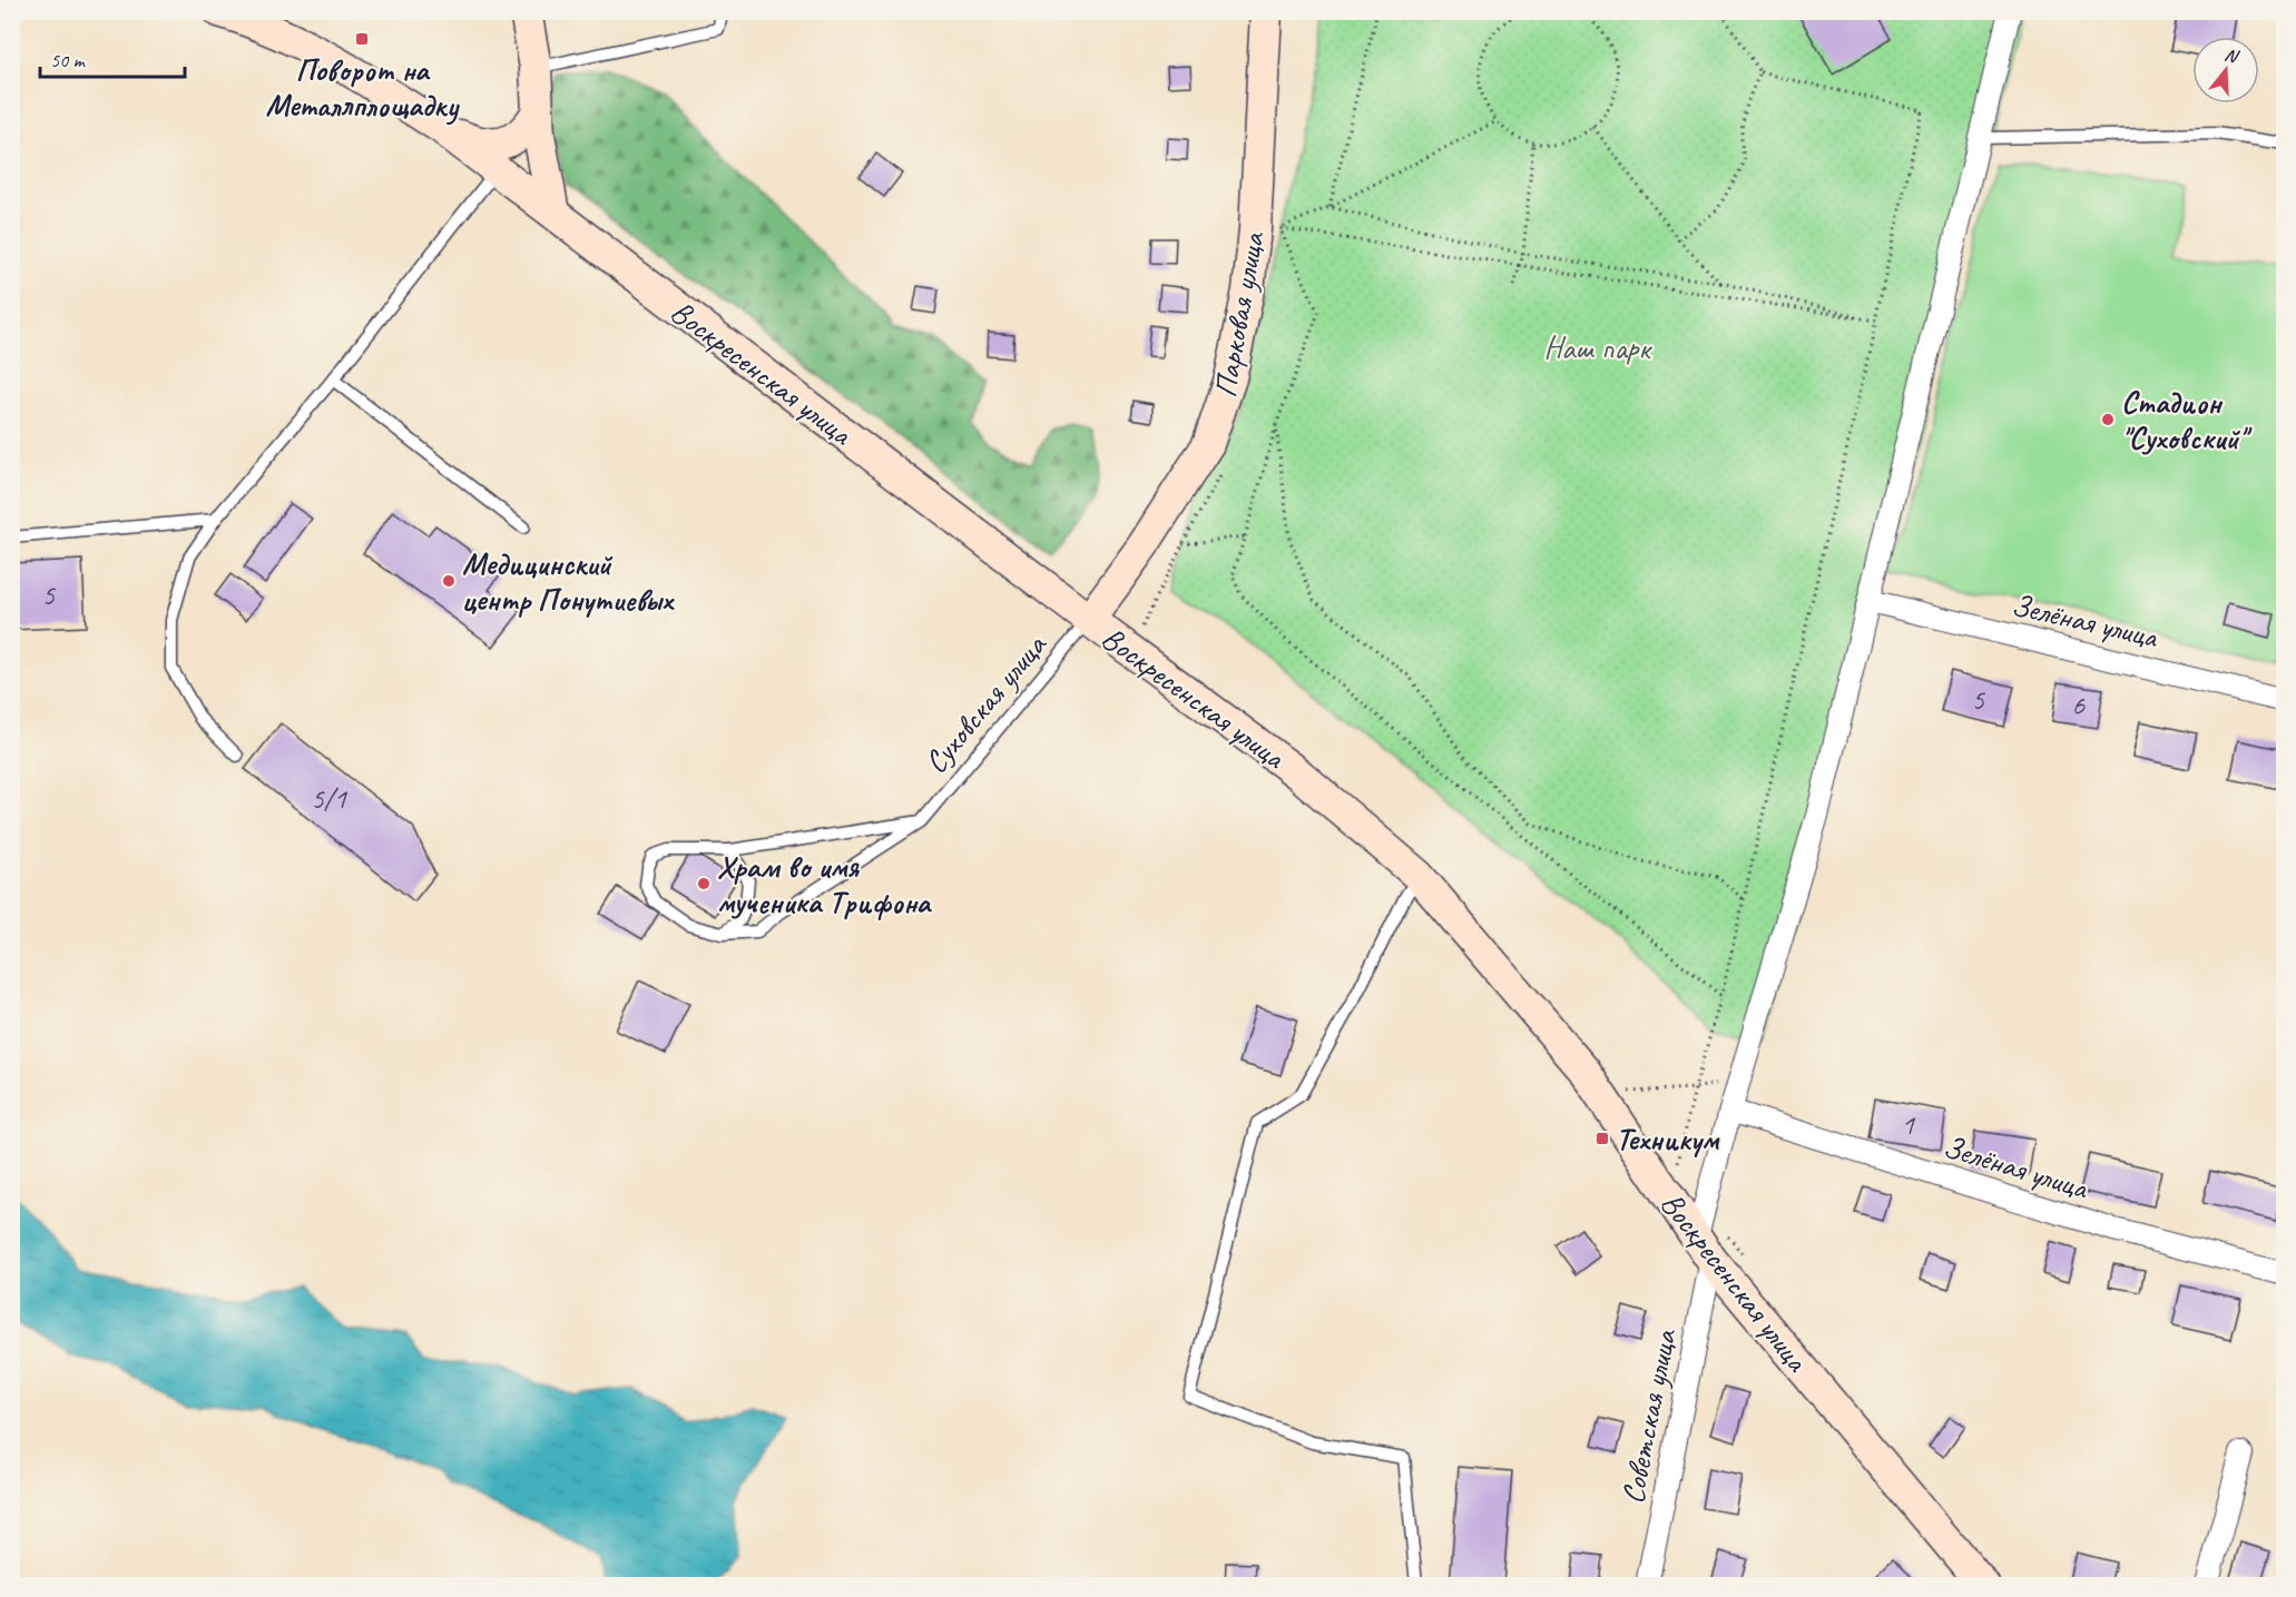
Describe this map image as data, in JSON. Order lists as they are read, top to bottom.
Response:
{
  "streets": {
    "street": [
      "Парковая улица",
      "Воскресенская улица",
      "Зелёная улица",
      "Советская улица"
    ],
    "lane": ["Суховская улица"]
  },
  "crossings": [
    ["Парковая улица", "Воскресенская улица"],
    ["Парковая улица", "Суховская улица"],
    ["Воскресенская улица", "Суховская улица"],
    ["Воскресенская улица", "Советская улица"],
    ["Зелёная улица", "Советская улица"]
  ],
  "parks": ["Наш парк"],
  "places": {
    "transit": ["Поворот на Металлплощадку", "Техникум"],
    "other": ["Стадион \"Суховский\"", "Медицинский центр Понутиевых", "Храм во имя мученика Трифона"]
  },
  "house_numbers": [
    "5",
    "5",
    "6",
    "5/1",
    "1"
  ],
  "scale_bar": "50 m",
  "north": "top"
}
